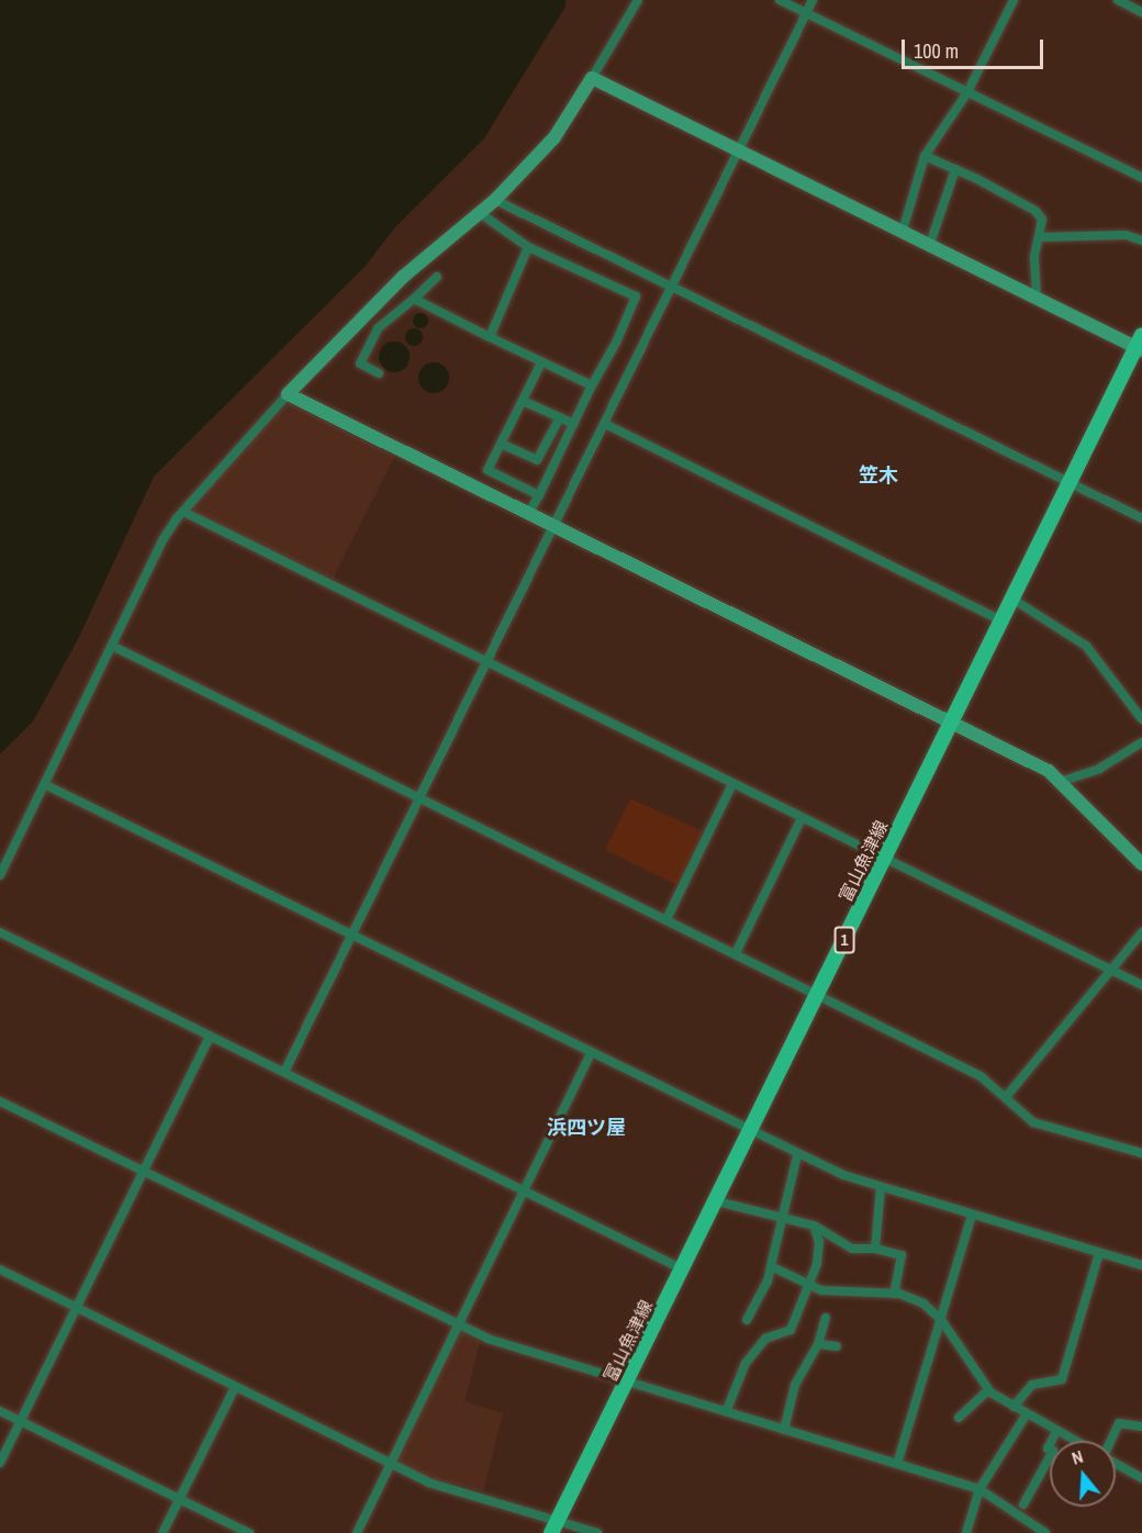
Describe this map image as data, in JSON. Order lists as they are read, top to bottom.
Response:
{
  "streets": {
    "main road": ["富山魚津線", "1"]
  },
  "districts": ["笠木", "浜四ツ屋"],
  "scale_bar": "100 m",
  "north": "top"
}
